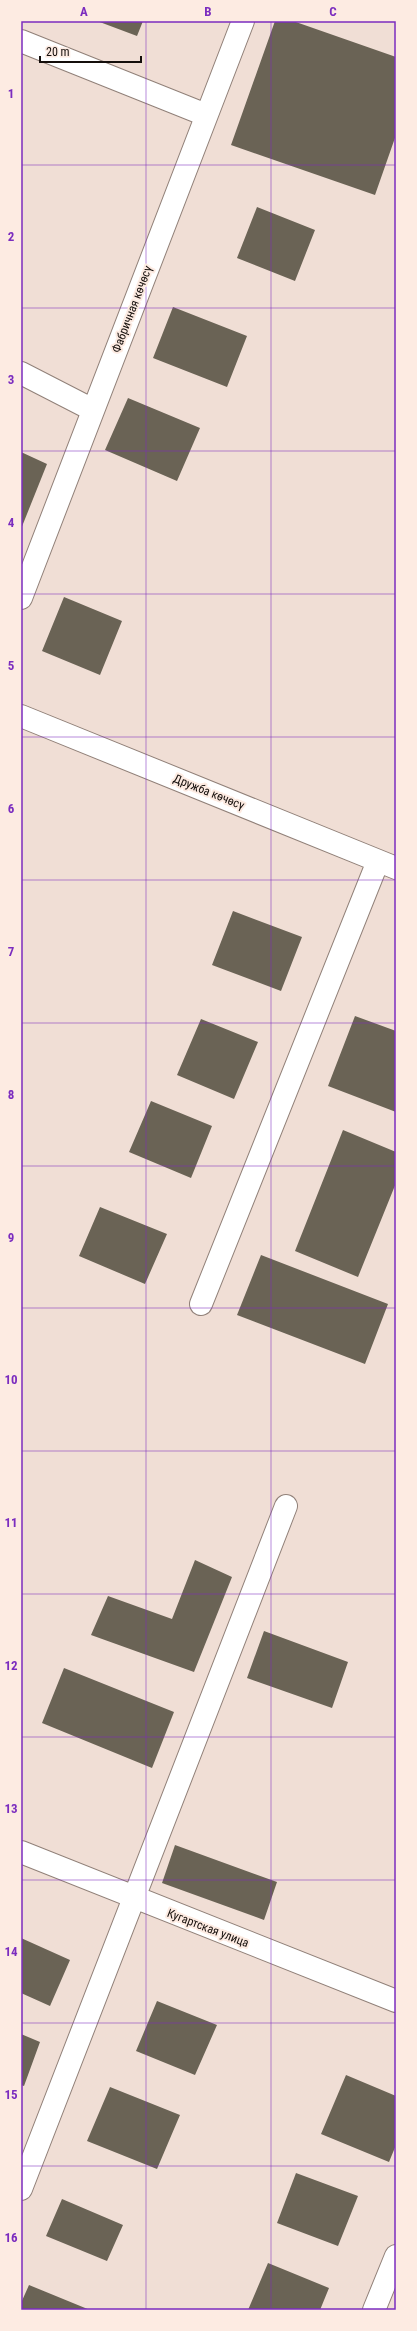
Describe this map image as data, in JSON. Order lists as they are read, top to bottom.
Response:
{
  "streets": {
    "street": ["Фабричная көчөсү", "Дружба көчөсү", "Кугартская улица"]
  },
  "scale_bar": "20 m",
  "grid": {
    "columns": ["A", "B", "C"],
    "rows": [
      "1",
      "2",
      "3",
      "4",
      "5",
      "6",
      "7",
      "8",
      "9",
      "10",
      "11",
      "12",
      "13",
      "14",
      "15",
      "16"
    ]
  }
}
